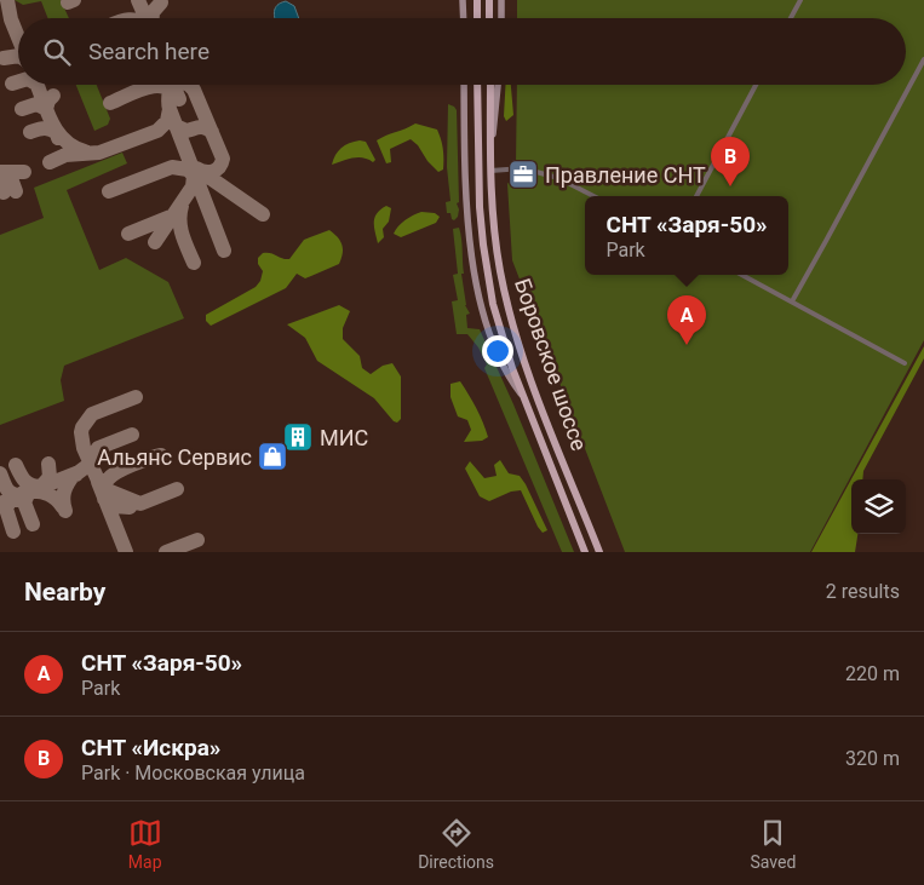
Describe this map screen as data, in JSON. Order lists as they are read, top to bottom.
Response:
{
  "streets": {
    "main road": ["Боровское шоссе"]
  },
  "places": {
    "office": ["Правление СНТ"],
    "building": ["МИС"],
    "shop": ["Альянс Сервис"]
  },
  "page": {
    "search": "Search here",
    "pins": ["B", "A"],
    "popup": ["СНТ «Заря-50»", "Park"],
    "heading": ["Nearby", "2 results"],
    "list": [
      {
        "mark": "A",
        "name": "СНТ «Заря-50»",
        "note": "Park",
        "value": "220 m"
      },
      {
        "mark": "B",
        "name": "СНТ «Искра»",
        "note": "Park · Московская улица",
        "value": "320 m"
      }
    ],
    "nav": ["Map", "Directions", "Saved"]
  }
}
